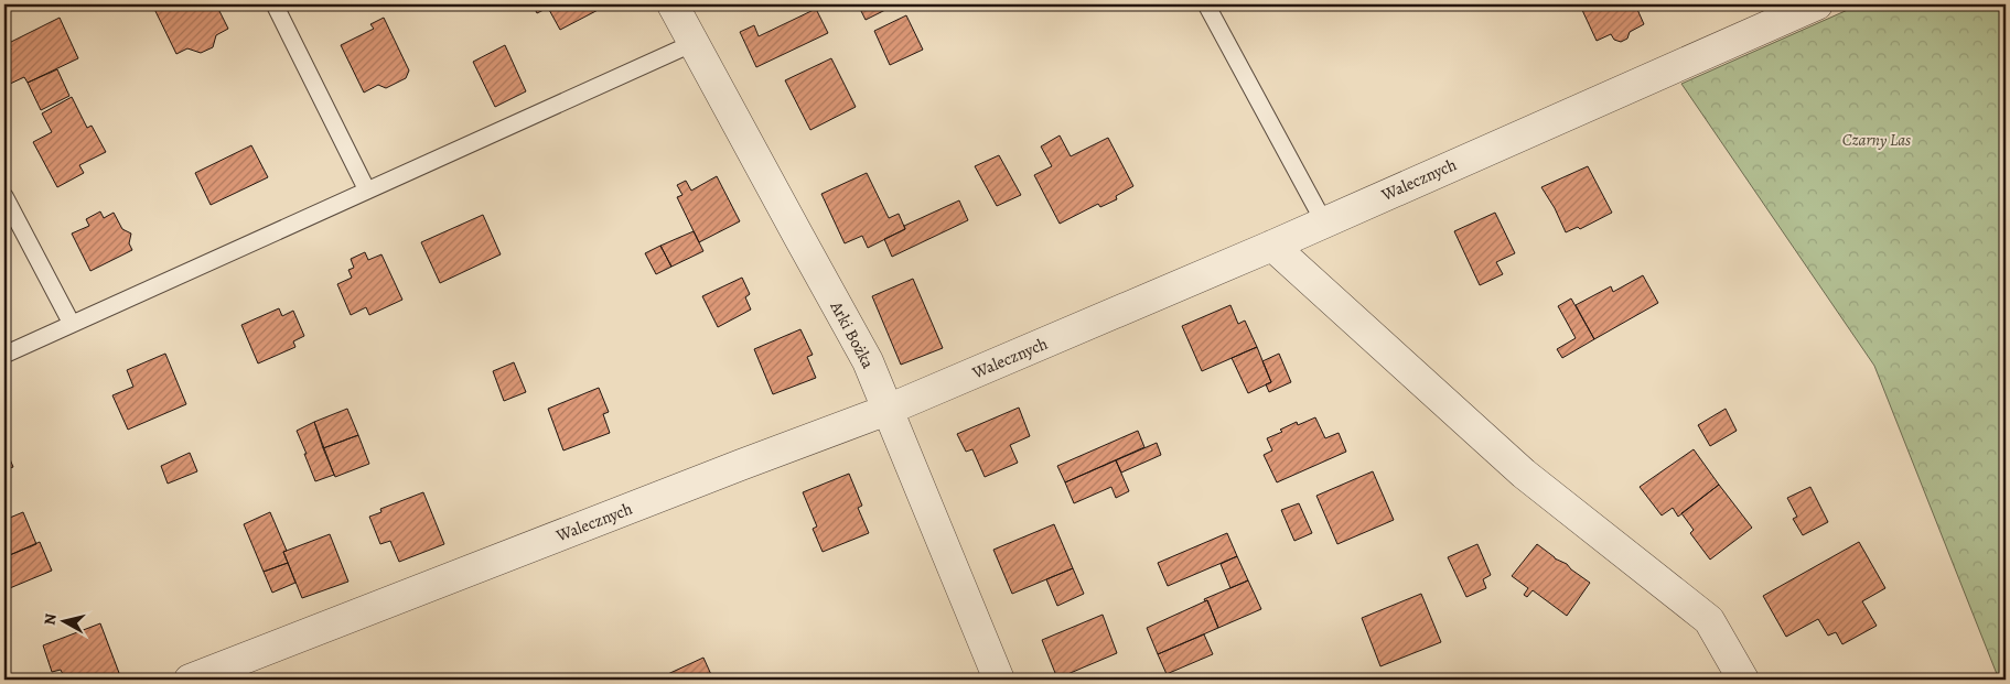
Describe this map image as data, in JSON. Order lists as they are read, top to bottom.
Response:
{
  "streets": {
    "street": ["Walecznych", "Arki Bożka"]
  },
  "crossings": [
    ["Walecznych", "Arki Bożka"]
  ],
  "parks": ["Czarny Las"],
  "north": "left"
}
